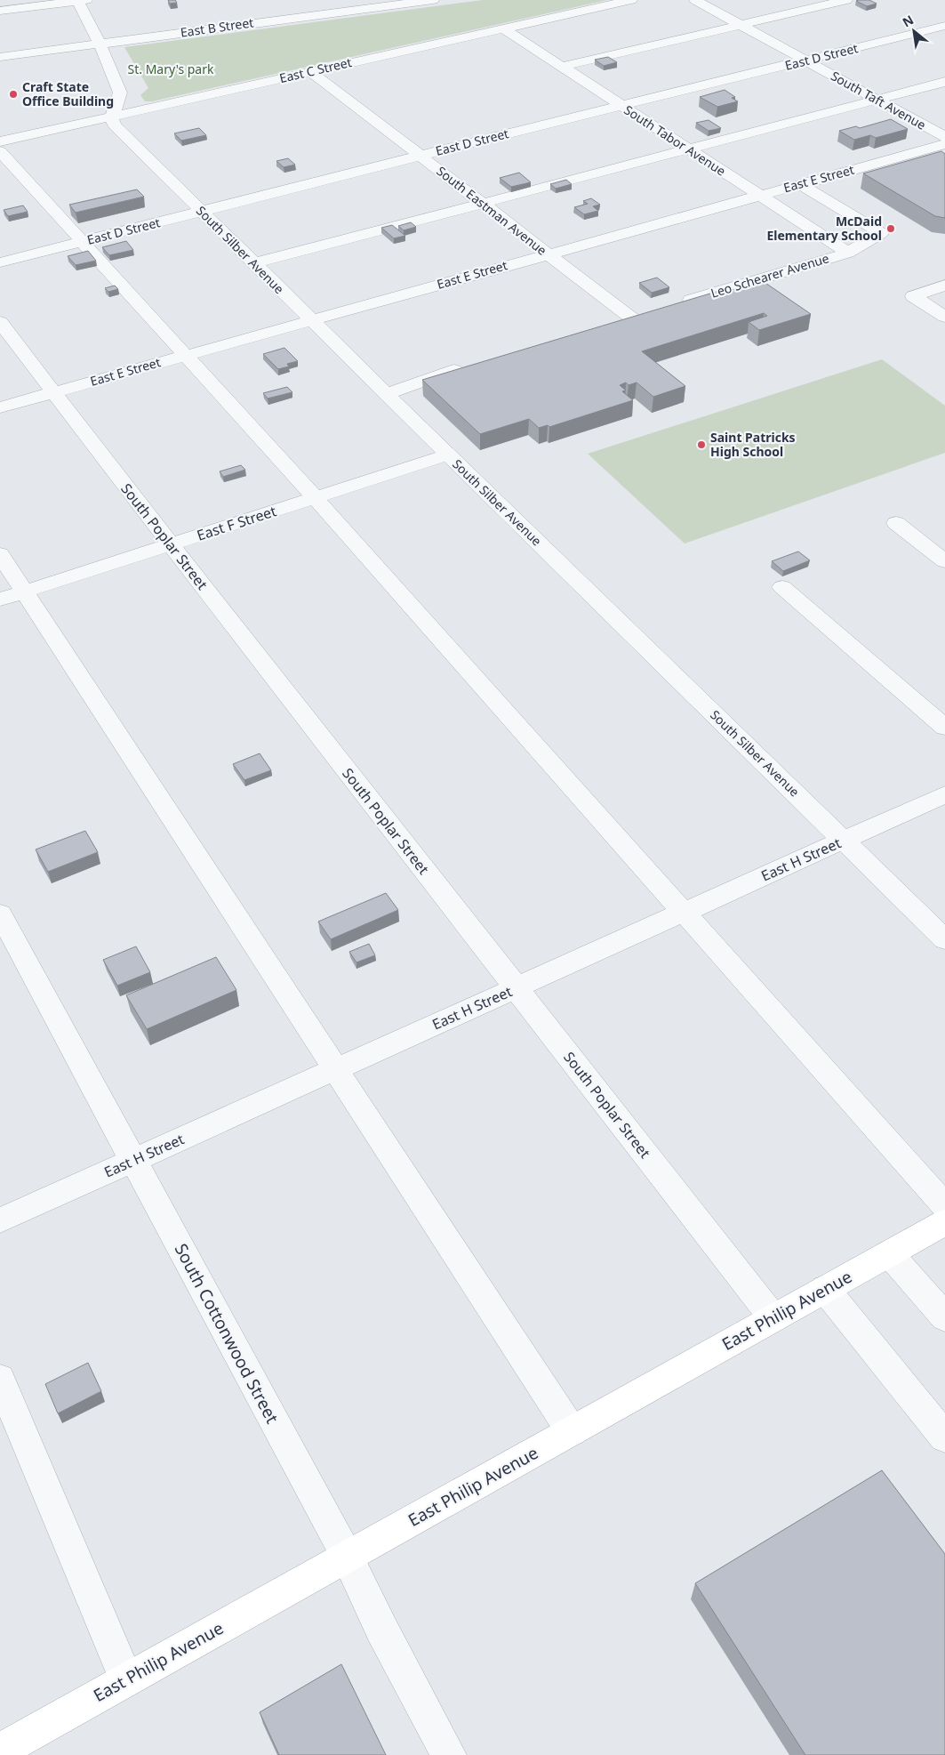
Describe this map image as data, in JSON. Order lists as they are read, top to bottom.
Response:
{
  "streets": {
    "main road": ["East Philip Avenue"],
    "street": [
      "East B Street",
      "East D Street",
      "East C Street",
      "South Taft Avenue",
      "South Tabor Avenue",
      "East E Street",
      "South Eastman Avenue",
      "South Silber Avenue",
      "Leo Schearer Avenue",
      "East F Street",
      "South Poplar Street",
      "East H Street",
      "South Cottonwood Street"
    ]
  },
  "crossings": [
    ["East D Street", "South Taft Avenue"],
    ["East D Street", "South Tabor Avenue"],
    ["East D Street", "South Eastman Avenue"],
    ["East D Street", "South Silber Avenue"],
    ["East C Street", "South Tabor Avenue"],
    ["East C Street", "South Eastman Avenue"],
    ["East C Street", "South Silber Avenue"],
    ["South Tabor Avenue", "East E Street"],
    ["South Tabor Avenue", "Leo Schearer Avenue"],
    ["East E Street", "South Eastman Avenue"],
    ["East E Street", "South Silber Avenue"],
    ["East E Street", "Leo Schearer Avenue"],
    ["East E Street", "South Poplar Street"],
    ["South Silber Avenue", "East F Street"],
    ["South Silber Avenue", "East H Street"],
    ["East F Street", "South Poplar Street"],
    ["South Poplar Street", "East H Street"],
    ["South Poplar Street", "East Philip Avenue"],
    ["East H Street", "South Cottonwood Street"],
    ["East Philip Avenue", "South Cottonwood Street"]
  ],
  "parks": ["St. Mary's park"],
  "places": ["Craft State Office Building", "McDaid Elementary School", "Saint Patricks High School"],
  "north": "top left"
}
